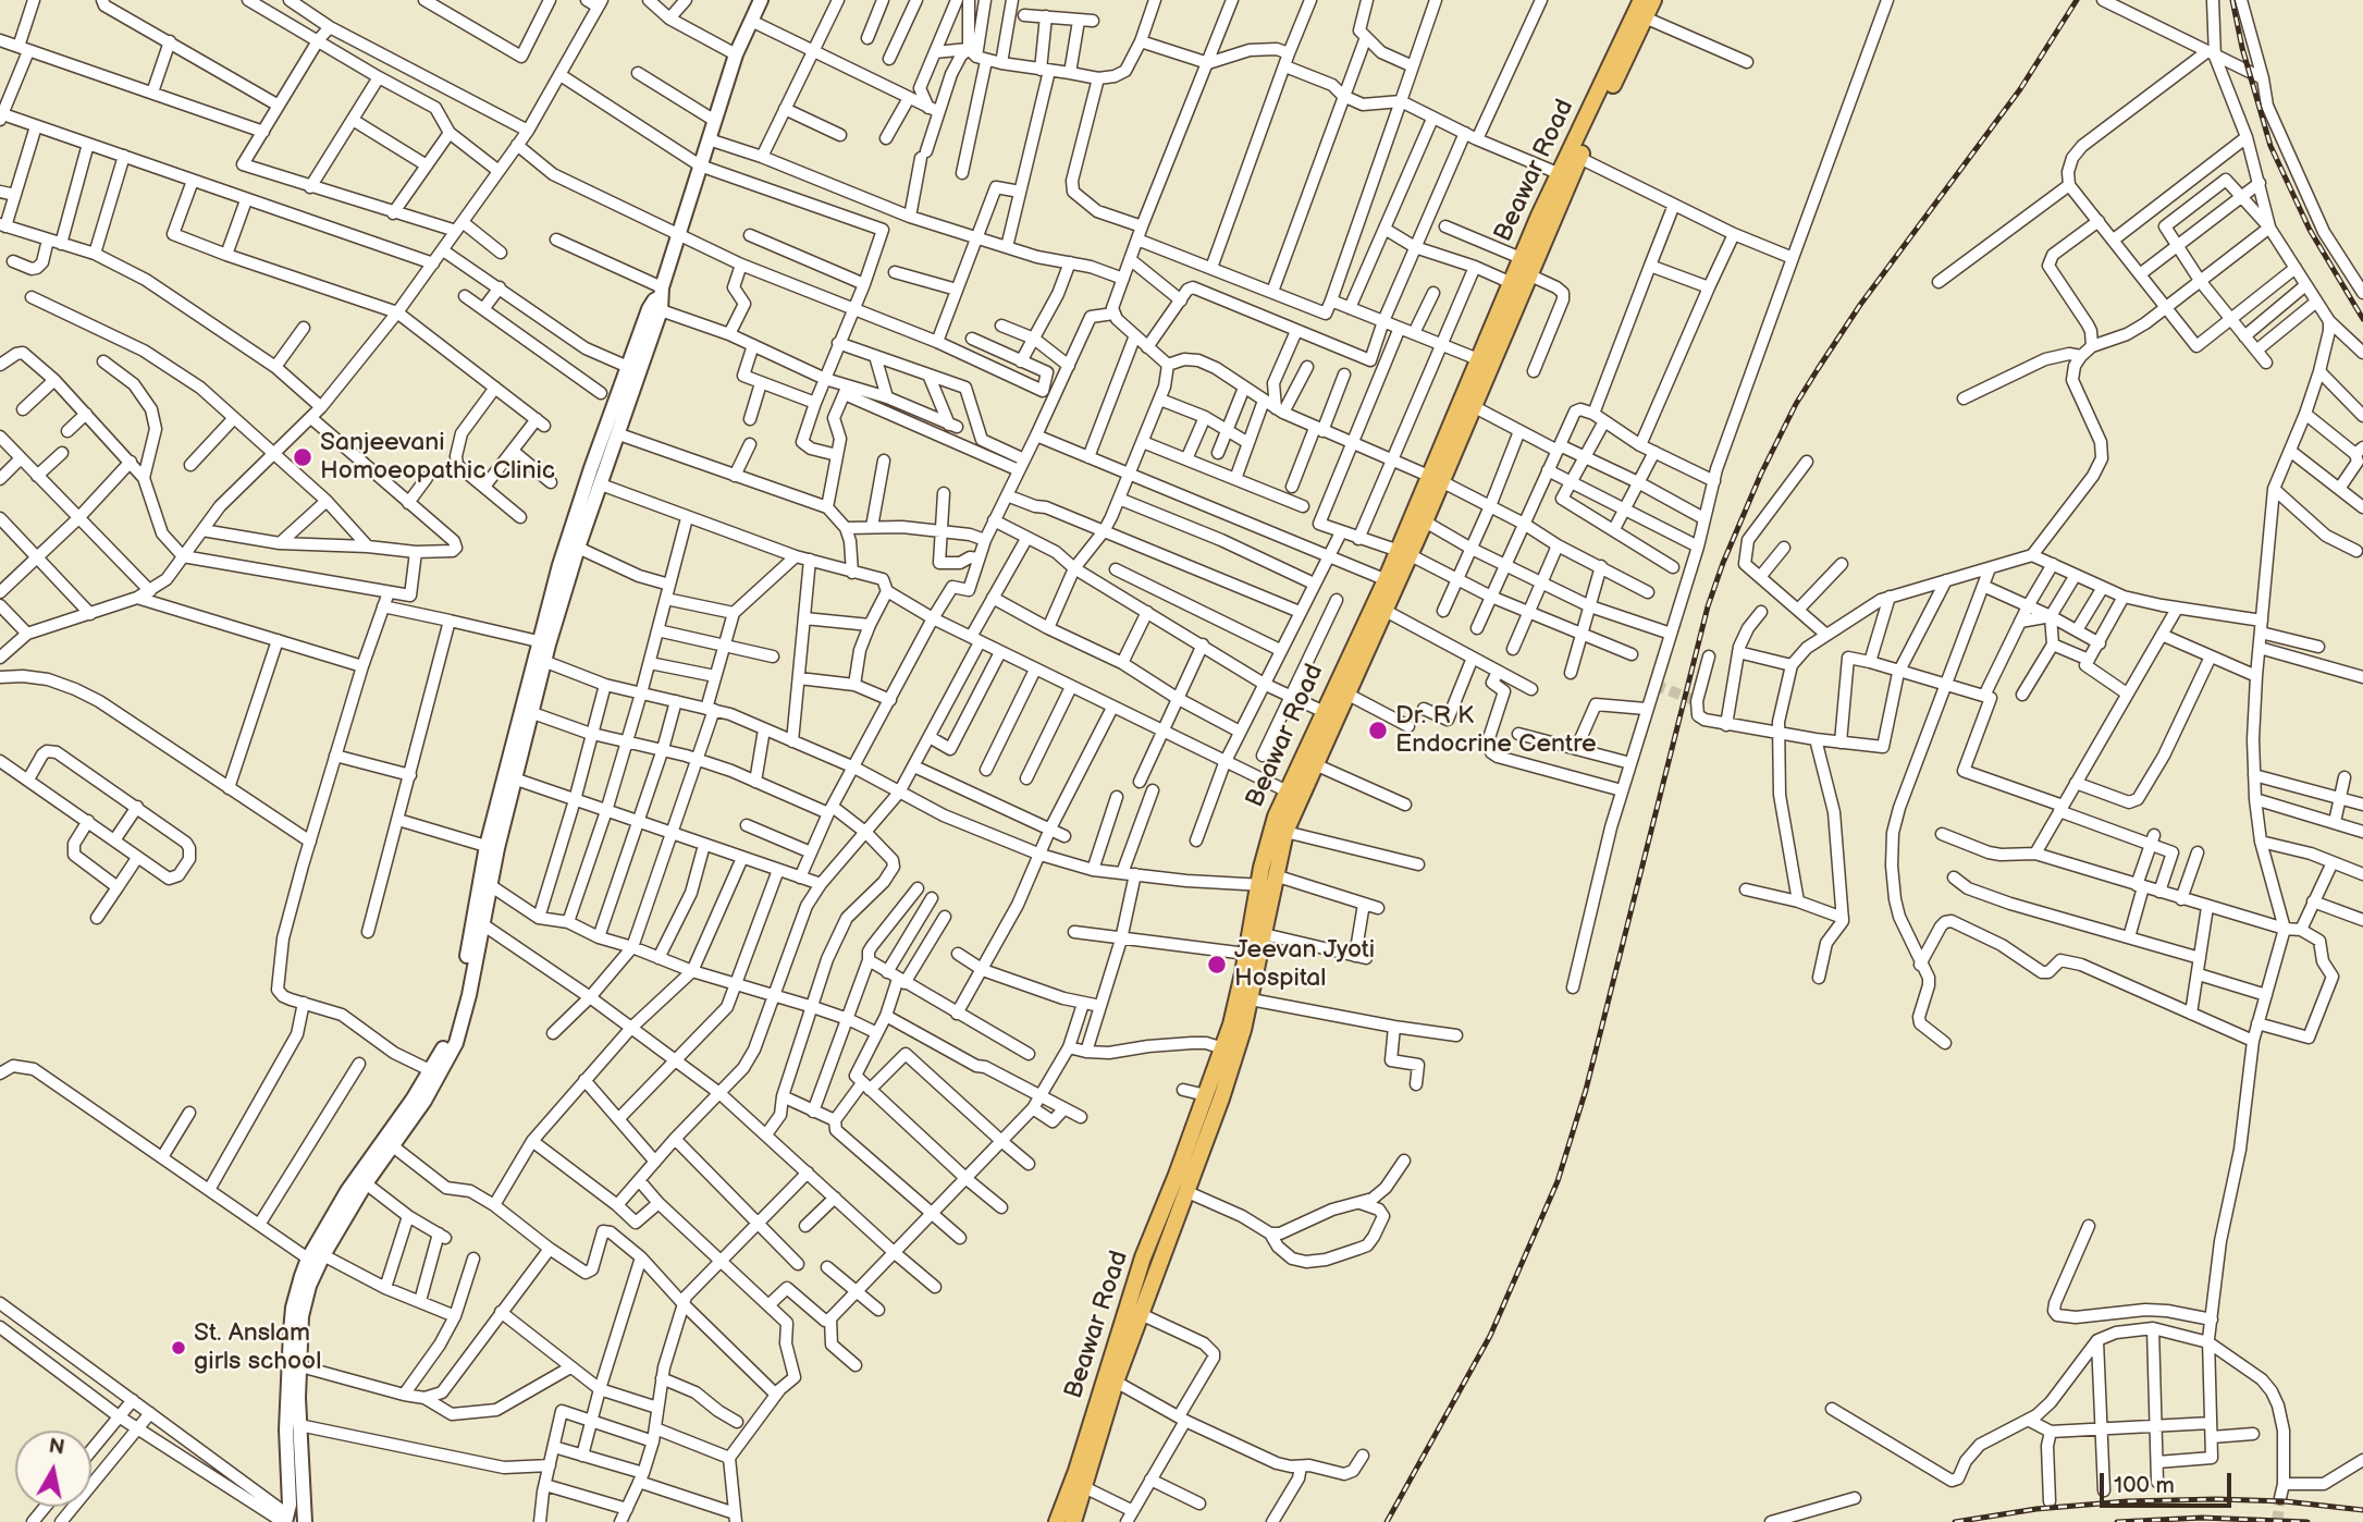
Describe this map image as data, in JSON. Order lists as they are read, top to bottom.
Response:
{
  "streets": {
    "main road": ["Beawar Road"]
  },
  "places": [
    "Sanjeevani Homoeopathic Clinic",
    "Dr. R K Endocrine Centre",
    "Jeevan Jyoti Hospital",
    "St. Anslam girls school"
  ],
  "scale_bar": "100 m",
  "north": "top"
}
